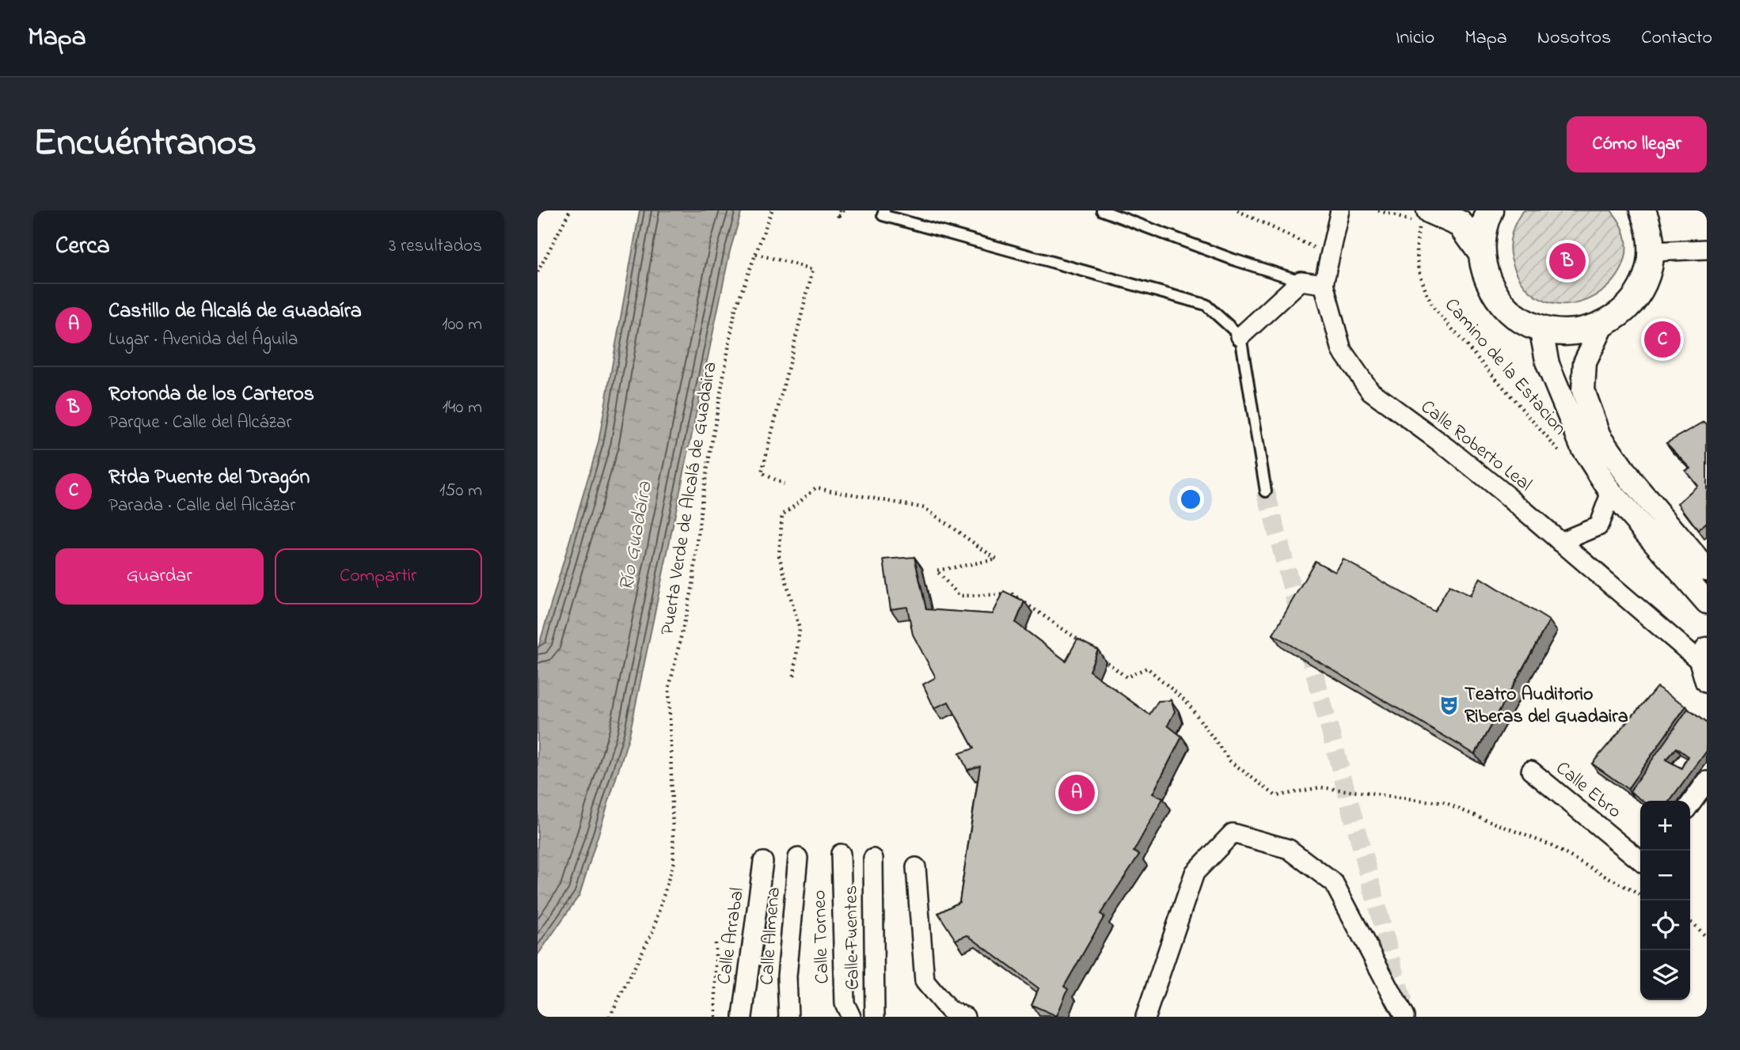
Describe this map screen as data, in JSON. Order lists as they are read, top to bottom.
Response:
{
  "streets": {
    "street": [
      "Calle Roberto Leal",
      "Calle Ebro",
      "Calle Arrabal",
      "Calle Almena",
      "Calle Torneo",
      "Calle Fuentes"
    ],
    "path": ["Camino de la Estacion", "Puerta Verde de Alcalá de Guadaira"]
  },
  "water": ["Río Guadaíra"],
  "places": {
    "theatre": ["Teatro Auditorio Riberas del Guadaira"]
  },
  "page": {
    "header": "Mapa",
    "nav": [
      "Inicio",
      "Mapa",
      "Nosotros",
      "Contacto"
    ],
    "title": "Encuéntranos",
    "buttons": [
      "Cómo llegar",
      ["Guardar", "Compartir"]
    ],
    "heading": ["Cerca", "3 resultados"],
    "pins": ["B", "C", "A"],
    "list": [
      {
        "mark": "A",
        "name": "Castillo de Alcalá de Guadaíra",
        "note": "Lugar · Avenida del Águila",
        "value": "100 m"
      },
      {
        "mark": "B",
        "name": "Rotonda de los Carteros",
        "note": "Parque · Calle del Alcázar",
        "value": "140 m"
      },
      {
        "mark": "C",
        "name": "Rtda Puente del Dragón",
        "note": "Parada · Calle del Alcázar",
        "value": "150 m"
      }
    ],
    "map_buttons": ["+", "−"]
  }
}
